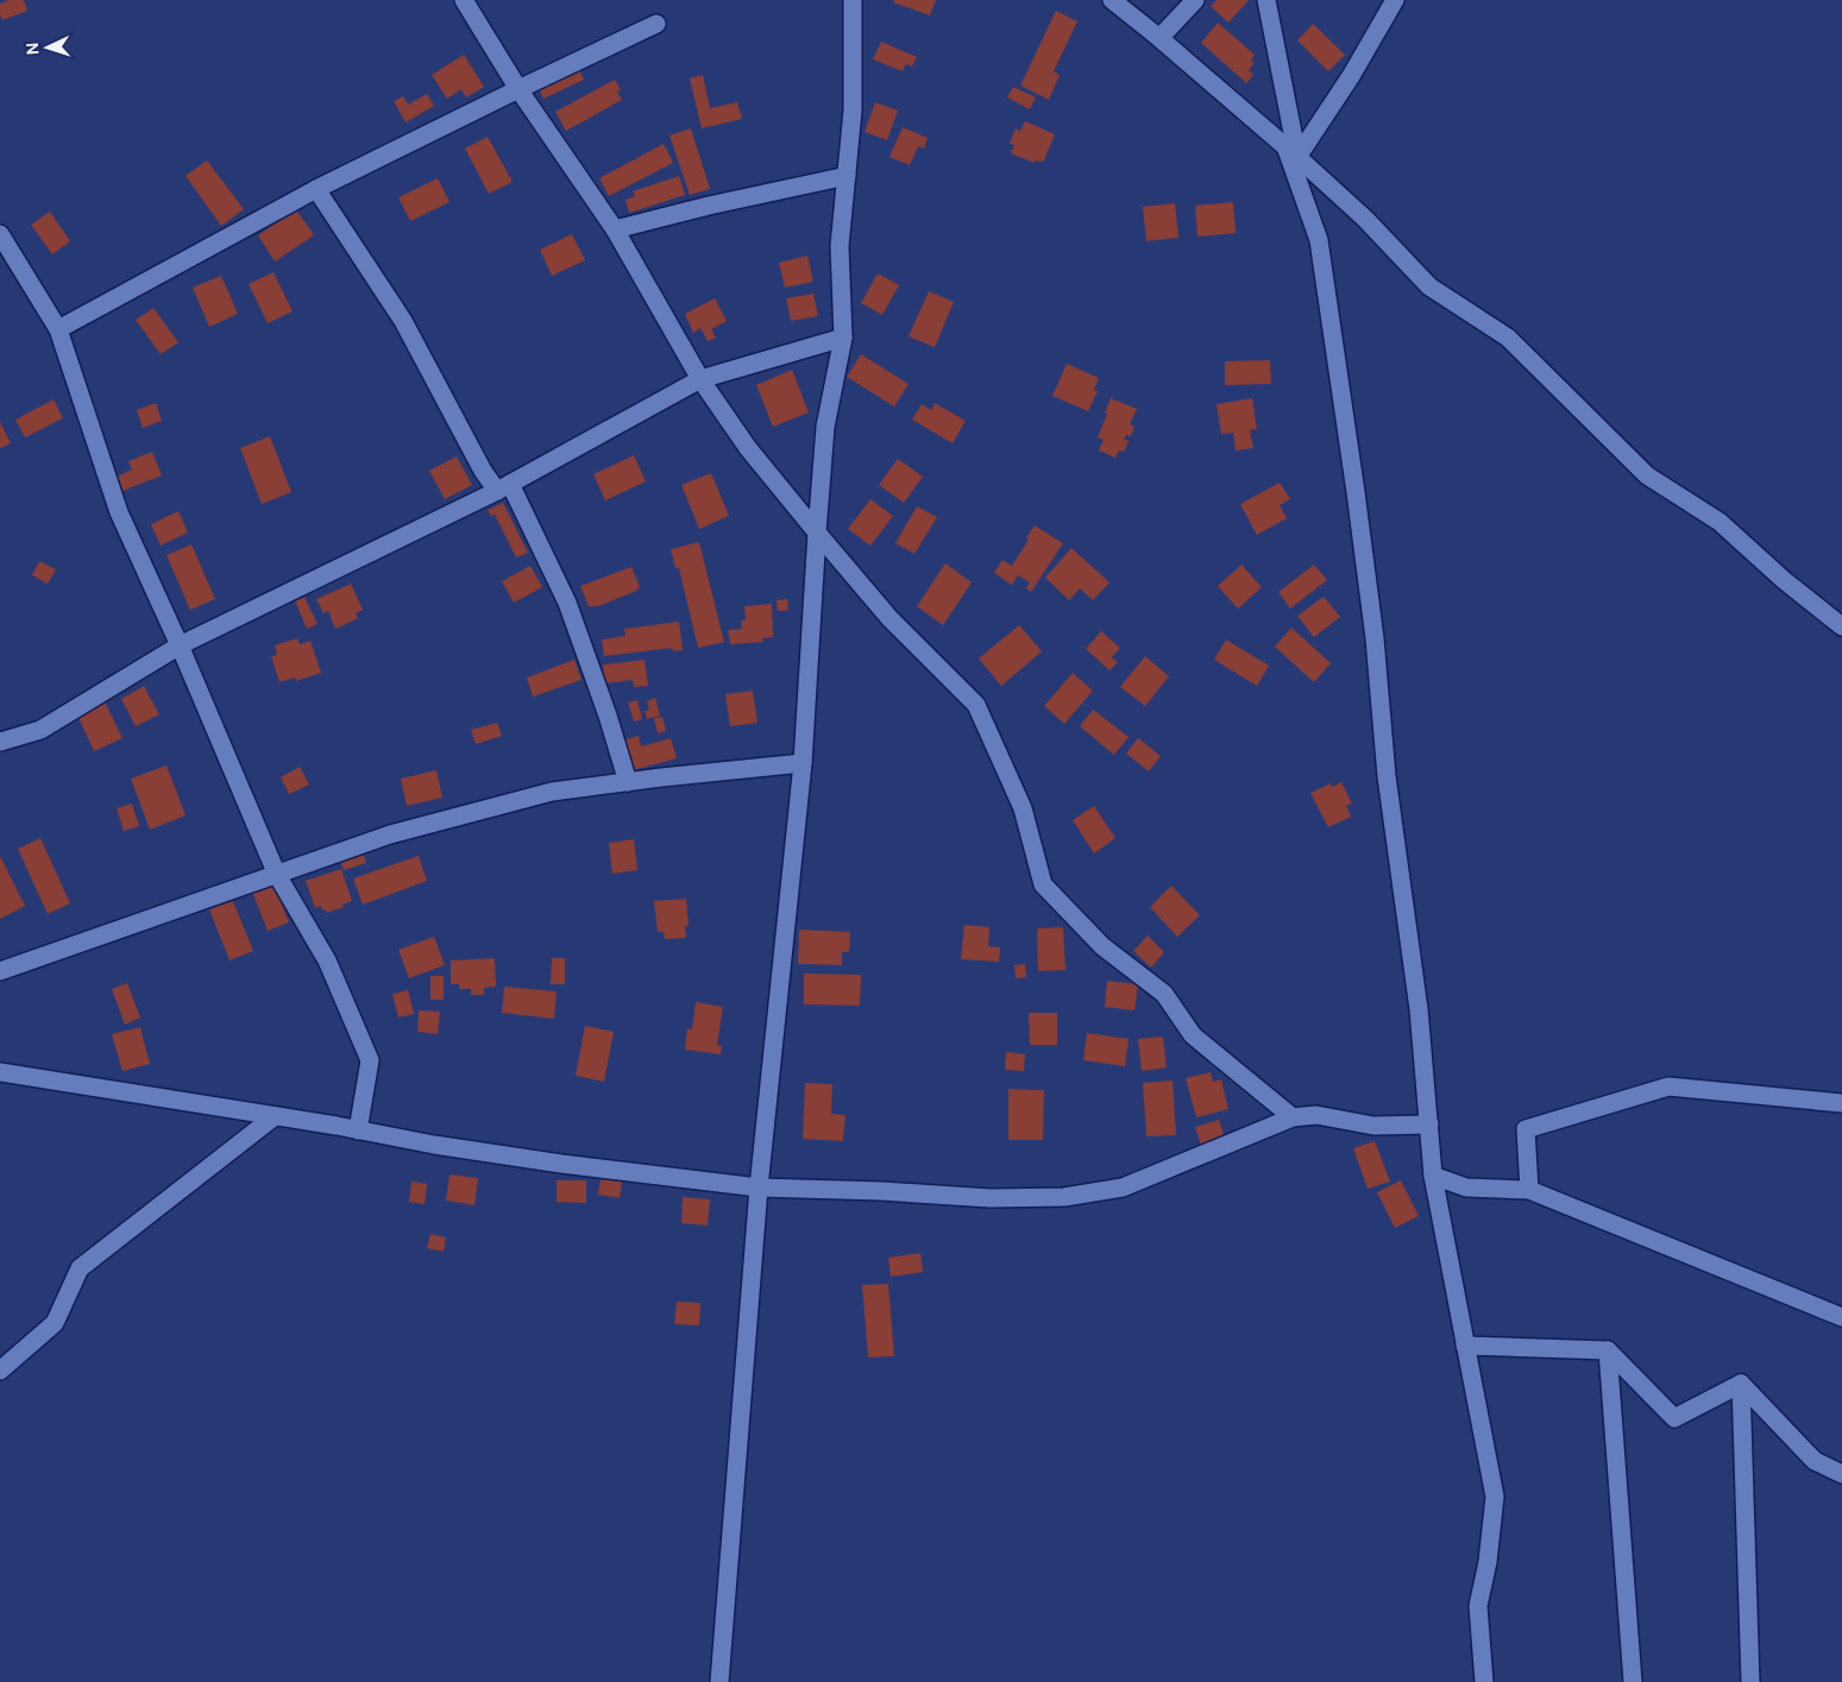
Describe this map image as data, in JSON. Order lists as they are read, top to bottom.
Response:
{
  "north": "left"
}
